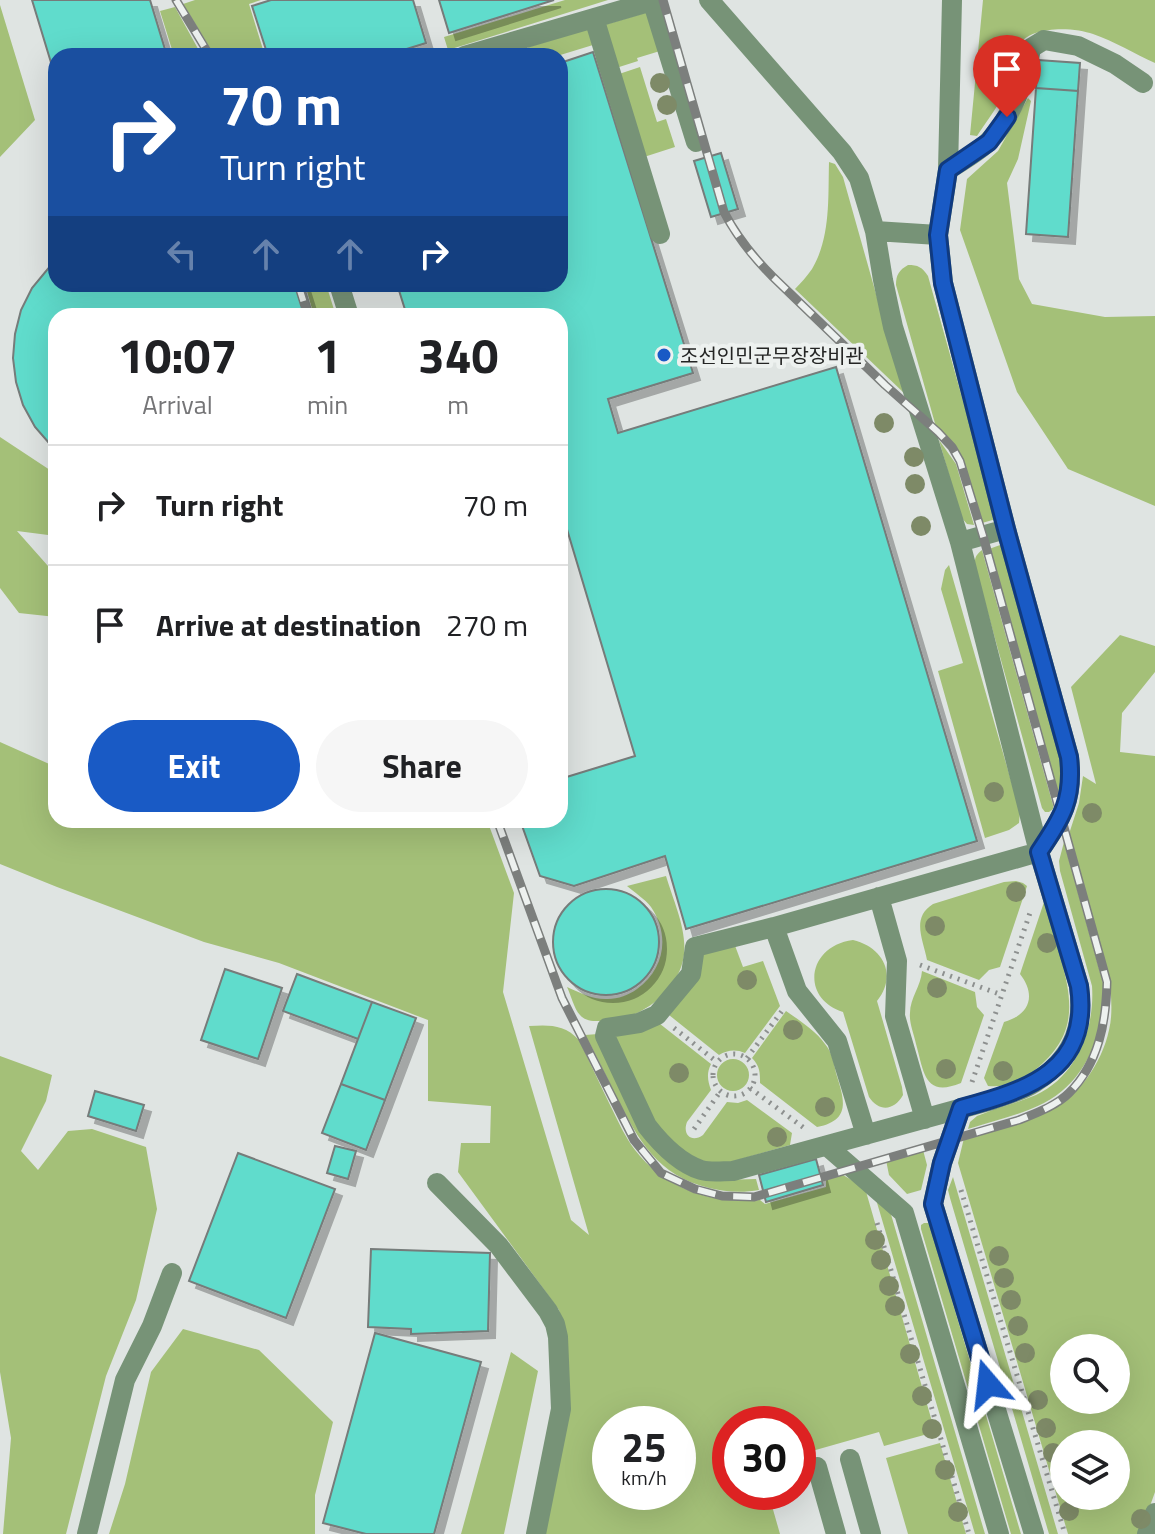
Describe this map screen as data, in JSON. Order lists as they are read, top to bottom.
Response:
{
  "places": ["조선인민군무장장비관"],
  "page": {
    "turn": ["70 m", "Turn right"],
    "eta": [
      "10:07",
      "Arrival",
      "1",
      "min",
      "340",
      "m"
    ],
    "list": [
      {
        "name": "Turn right",
        "value": "70 m"
      },
      {
        "name": "Arrive at destination",
        "value": "270 m"
      }
    ],
    "buttons": ["Exit", "Share"],
    "speed": "25 km/h",
    "limit": "30"
  }
}
